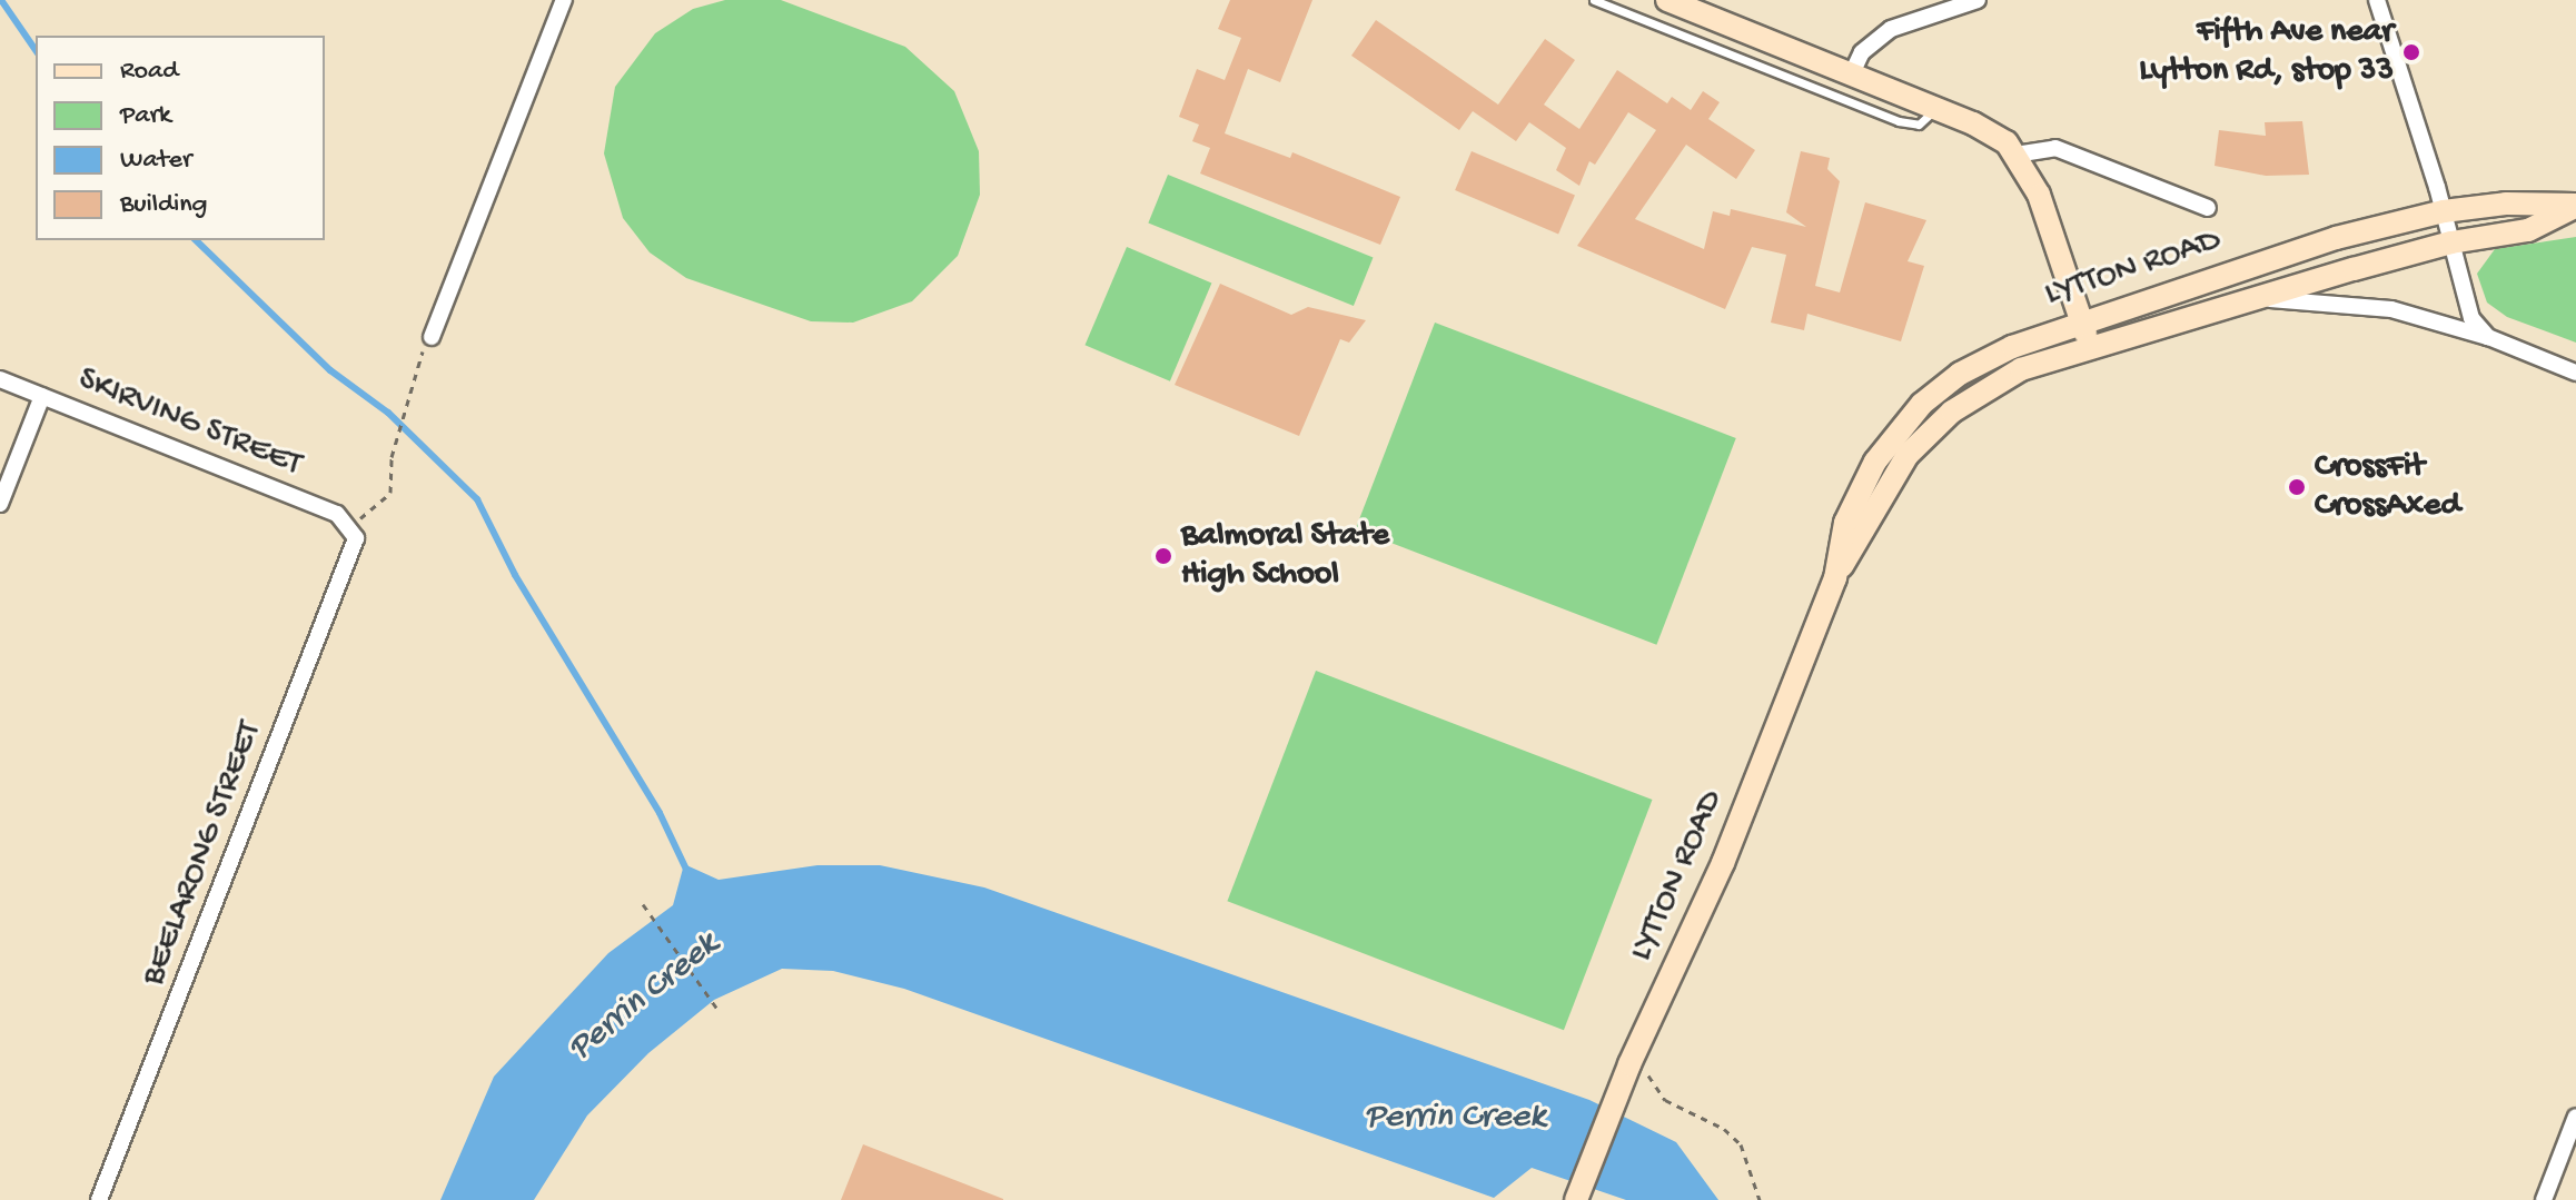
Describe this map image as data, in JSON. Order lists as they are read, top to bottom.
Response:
{
  "streets": {
    "main road": ["LYTTON ROAD"],
    "street": ["SKIRVING STREET", "BEELARONG STREET"]
  },
  "crossings": [
    ["SKIRVING STREET", "BEELARONG STREET"]
  ],
  "water": ["Perrin Creek"],
  "places": ["Fifth Ave near Lytton Rd, stop 33", "CrossFit CrossAxed", "Balmoral State High School"],
  "legend": [
    "Road",
    "Park",
    "Water",
    "Building"
  ]
}
